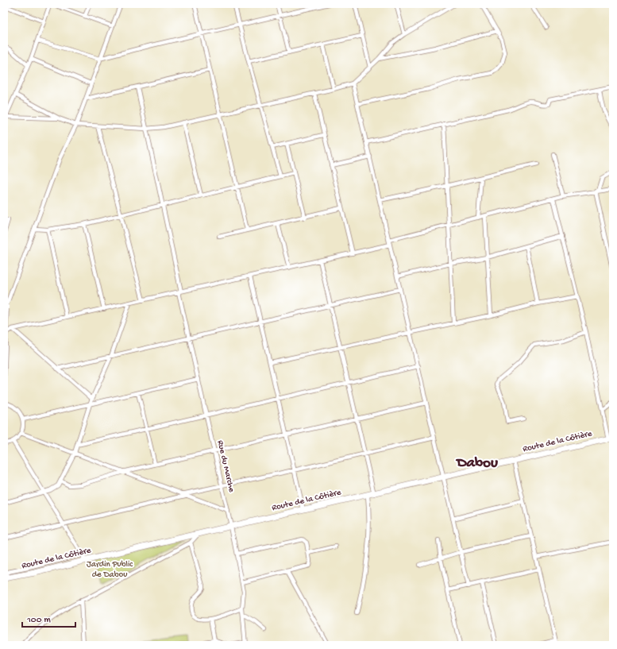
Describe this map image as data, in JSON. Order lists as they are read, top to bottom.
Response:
{
  "streets": {
    "main road": ["Route de la Côtière"],
    "street": ["Rue du Marche"]
  },
  "crossings": [
    ["Route de la Côtière", "Rue du Marche"]
  ],
  "districts": ["Dabou"],
  "parks": ["Jardin Public de Dabou"],
  "scale_bar": "100 m"
}
